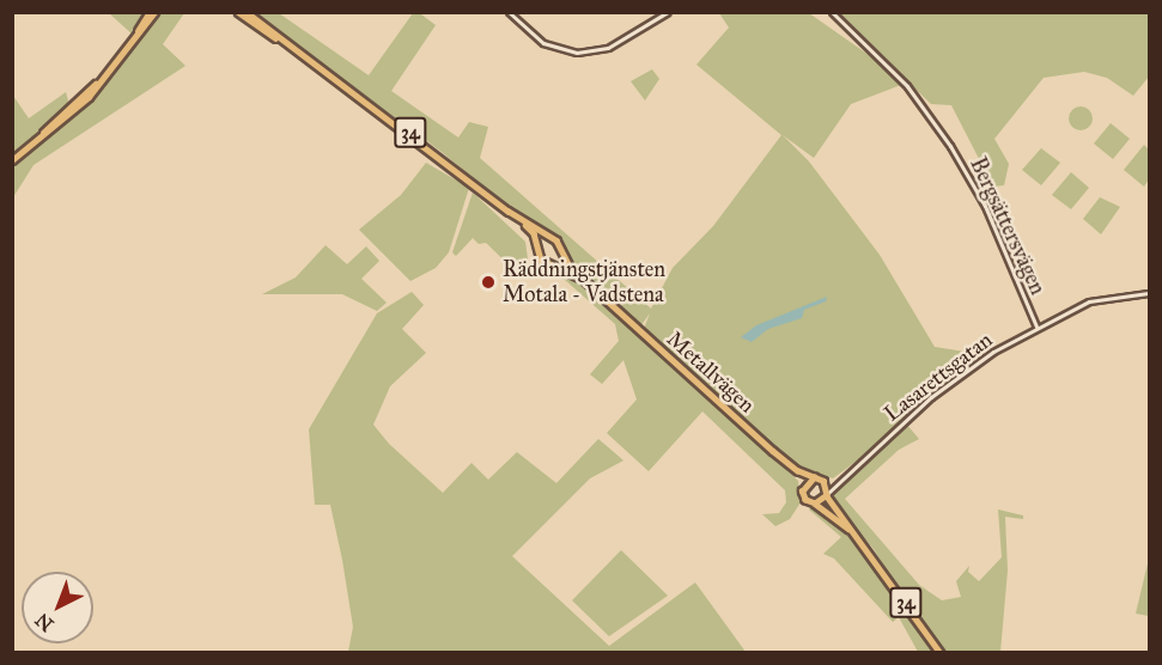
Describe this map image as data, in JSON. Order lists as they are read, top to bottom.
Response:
{
  "streets": {
    "main road": ["34", "Metallvägen"],
    "street": ["Bergsättersvägen", "Lasarettsgatan"]
  },
  "crossings": [
    ["34", "Metallvägen"],
    ["34", "Lasarettsgatan"],
    ["Bergsättersvägen", "Lasarettsgatan"],
    ["Metallvägen", "Lasarettsgatan"]
  ],
  "places": ["Räddningstjänsten Motala - Vadstena"],
  "north": "bottom left"
}
